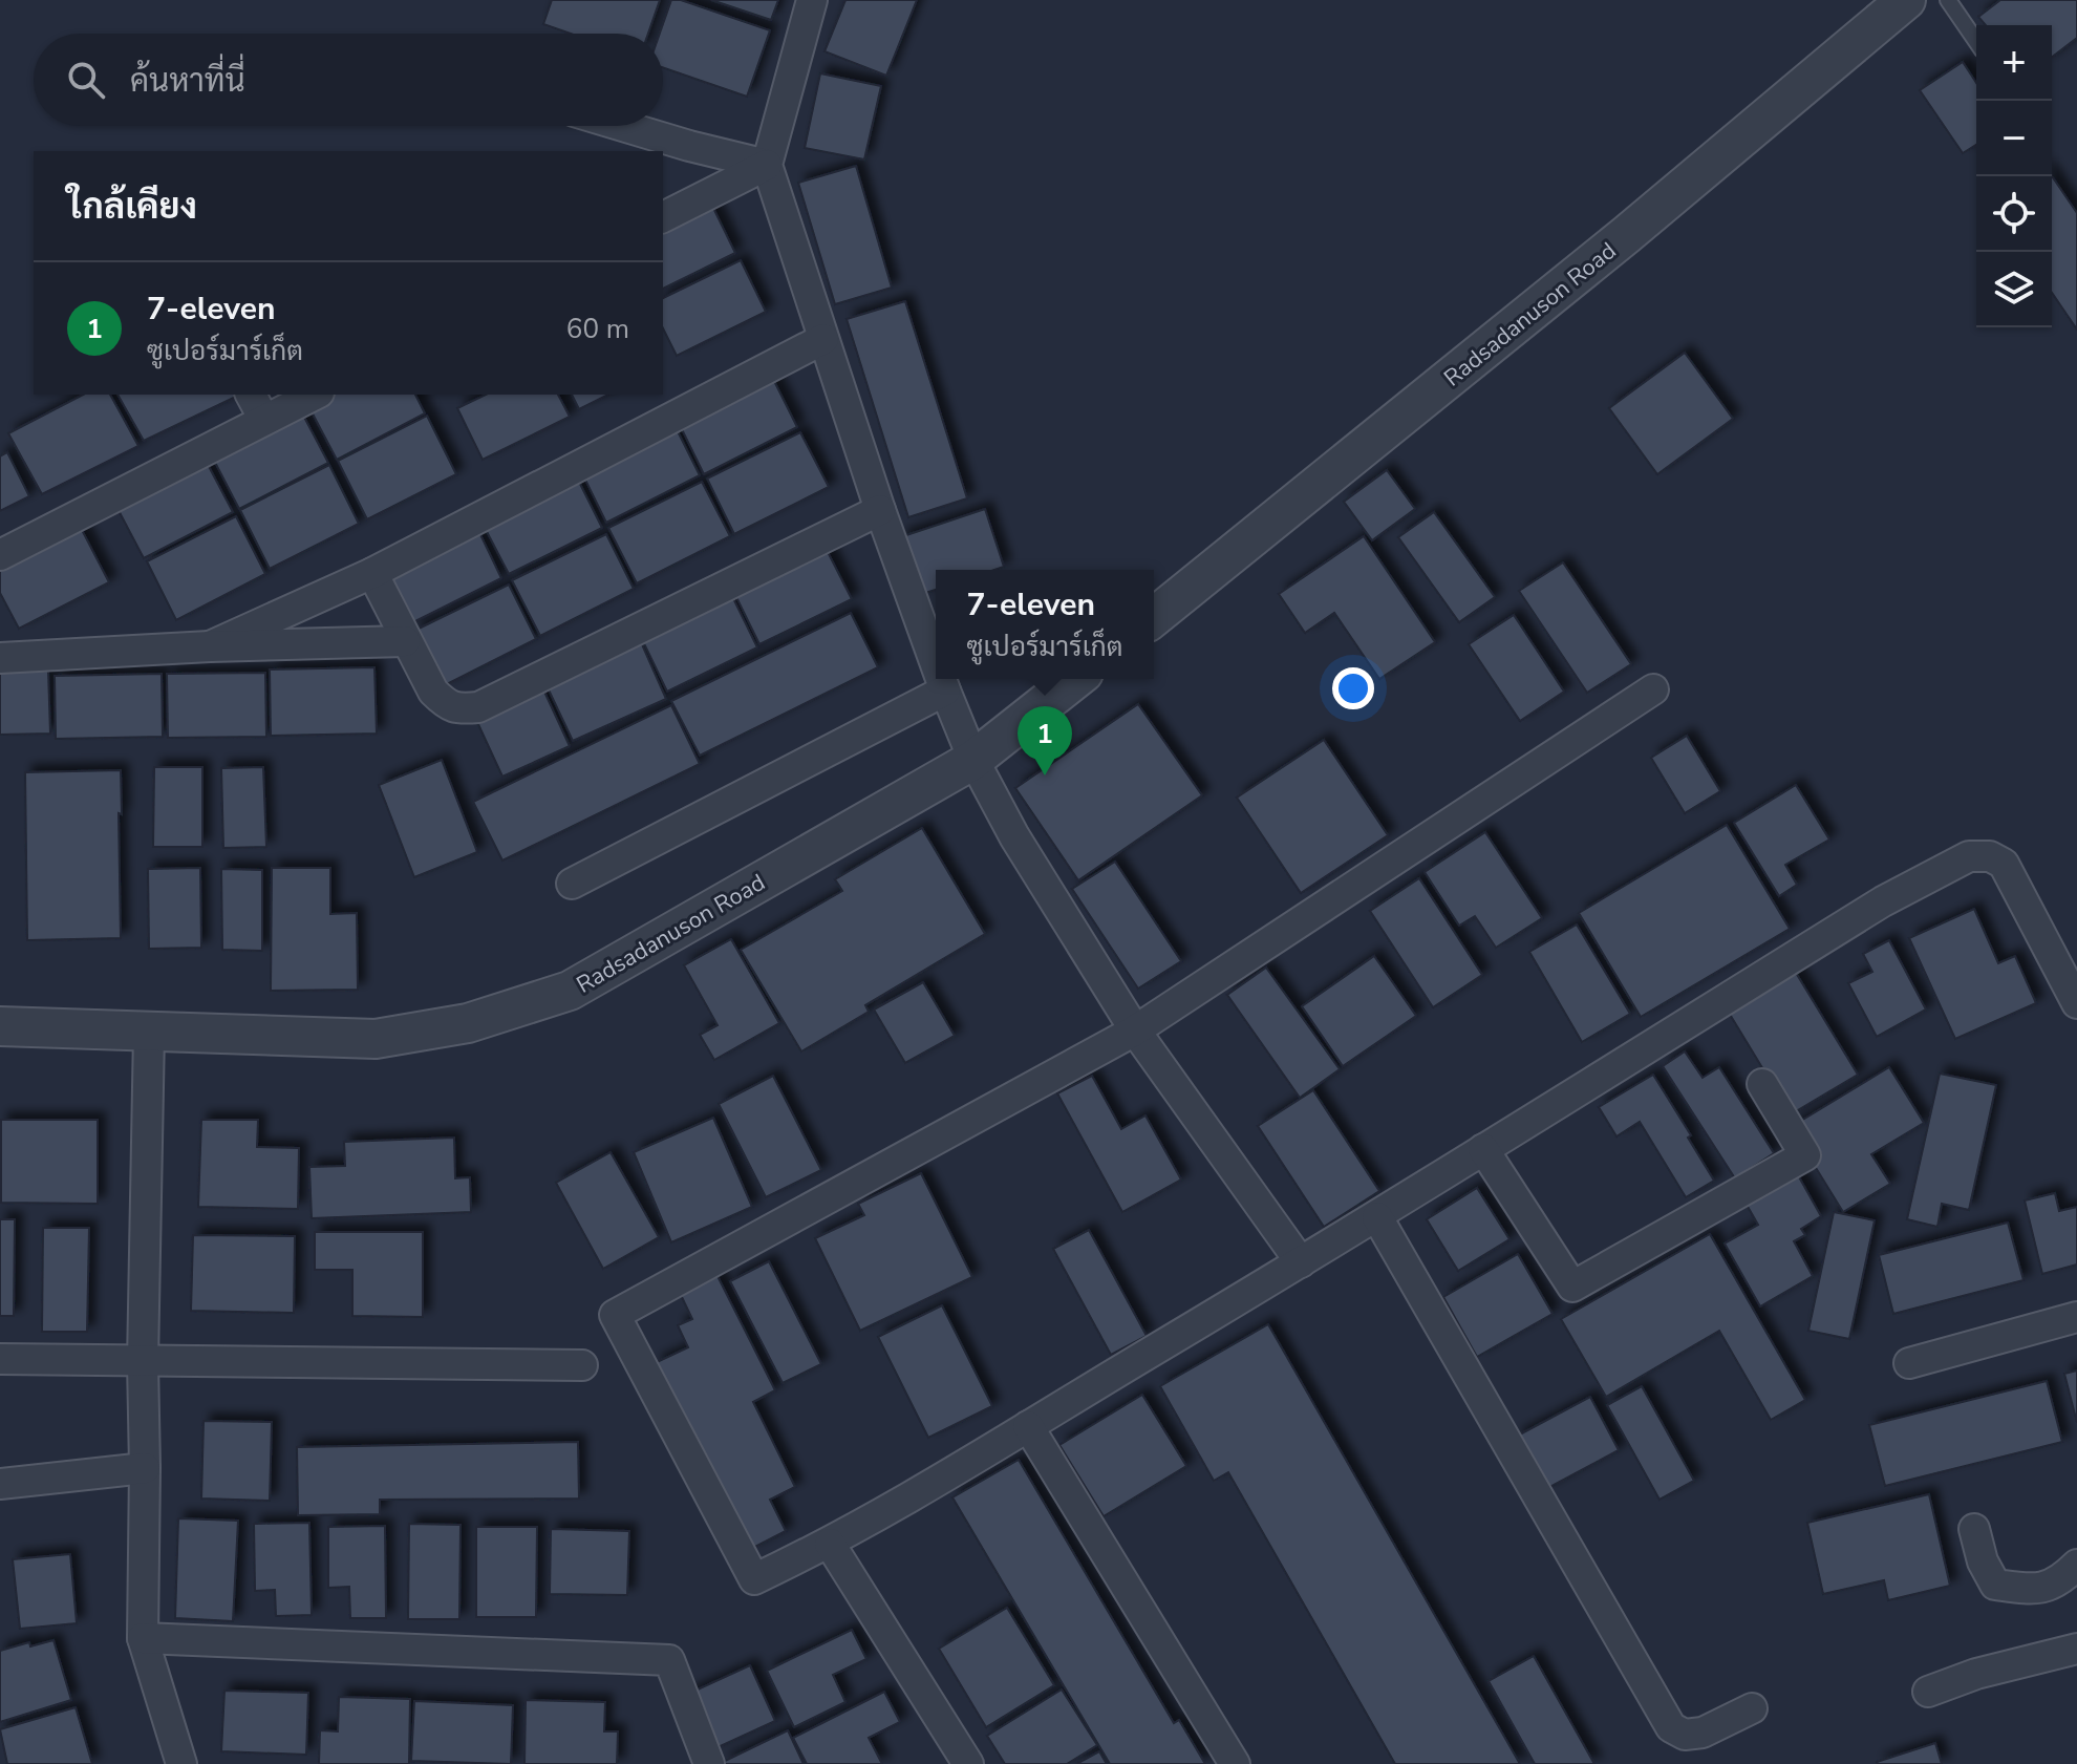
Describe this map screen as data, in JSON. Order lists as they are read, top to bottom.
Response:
{
  "streets": {
    "street": ["Radsadanuson Road"]
  },
  "page": {
    "map_buttons": ["+", "−"],
    "search": "ค้นหาที่นี่",
    "heading": "ใกล้เคียง",
    "list": [
      {
        "mark": "1",
        "name": "7-eleven",
        "note": "ซูเปอร์มาร์เก็ต",
        "value": "60 m"
      }
    ],
    "popup": ["7-eleven", "ซูเปอร์มาร์เก็ต"],
    "pins": "1"
  }
}
